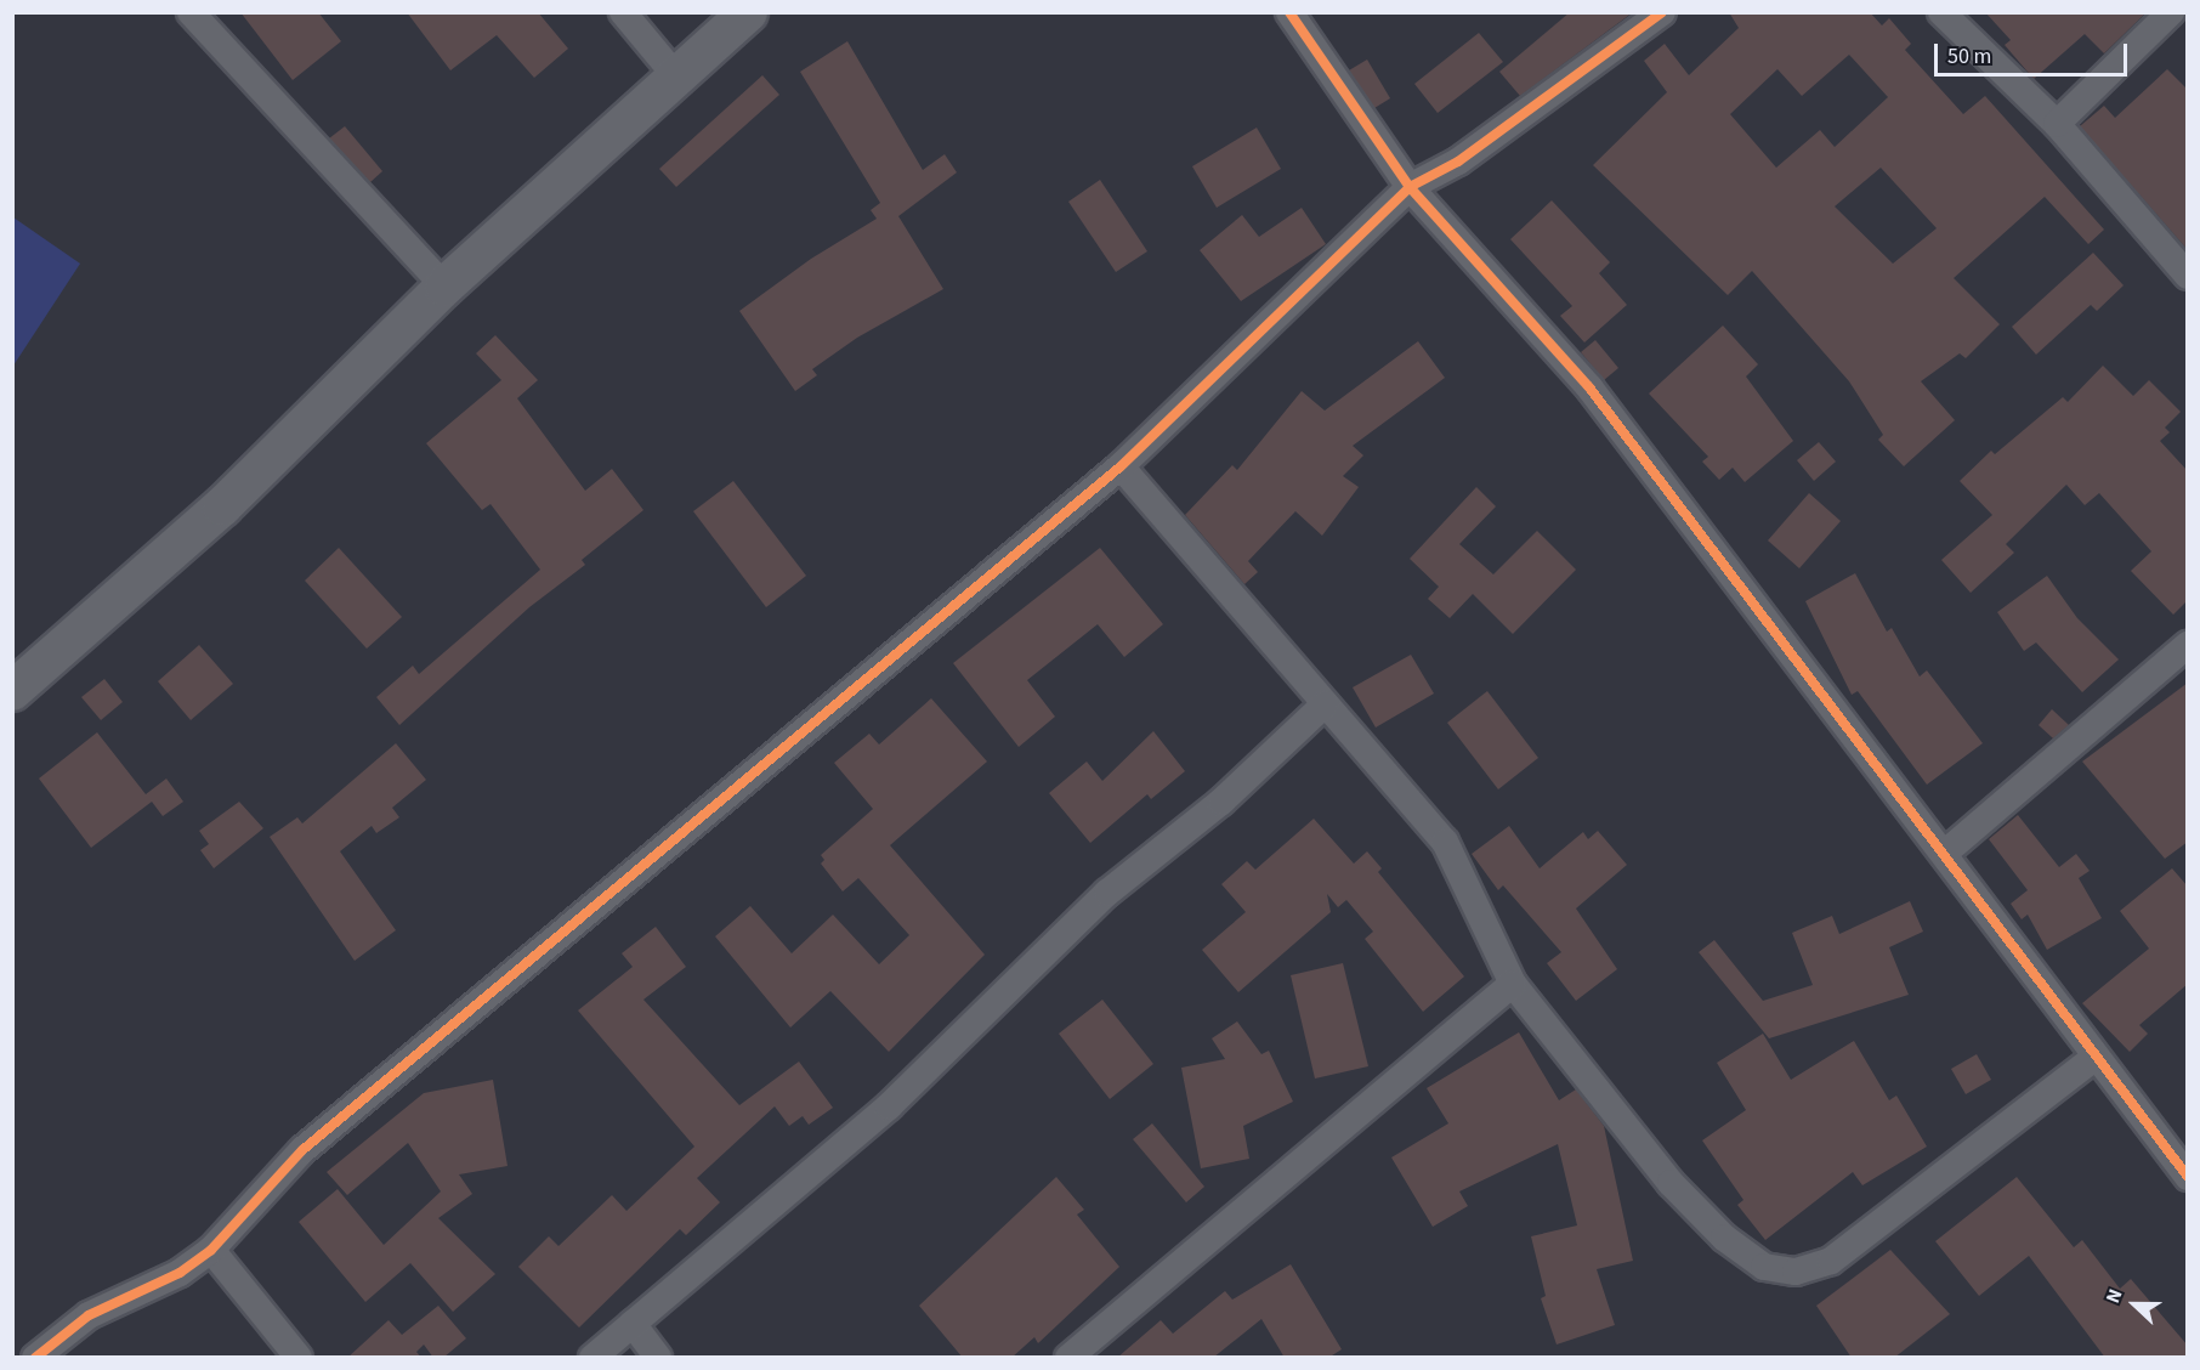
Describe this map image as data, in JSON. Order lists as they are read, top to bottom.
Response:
{
  "scale_bar": "50 m",
  "north": "left"
}
